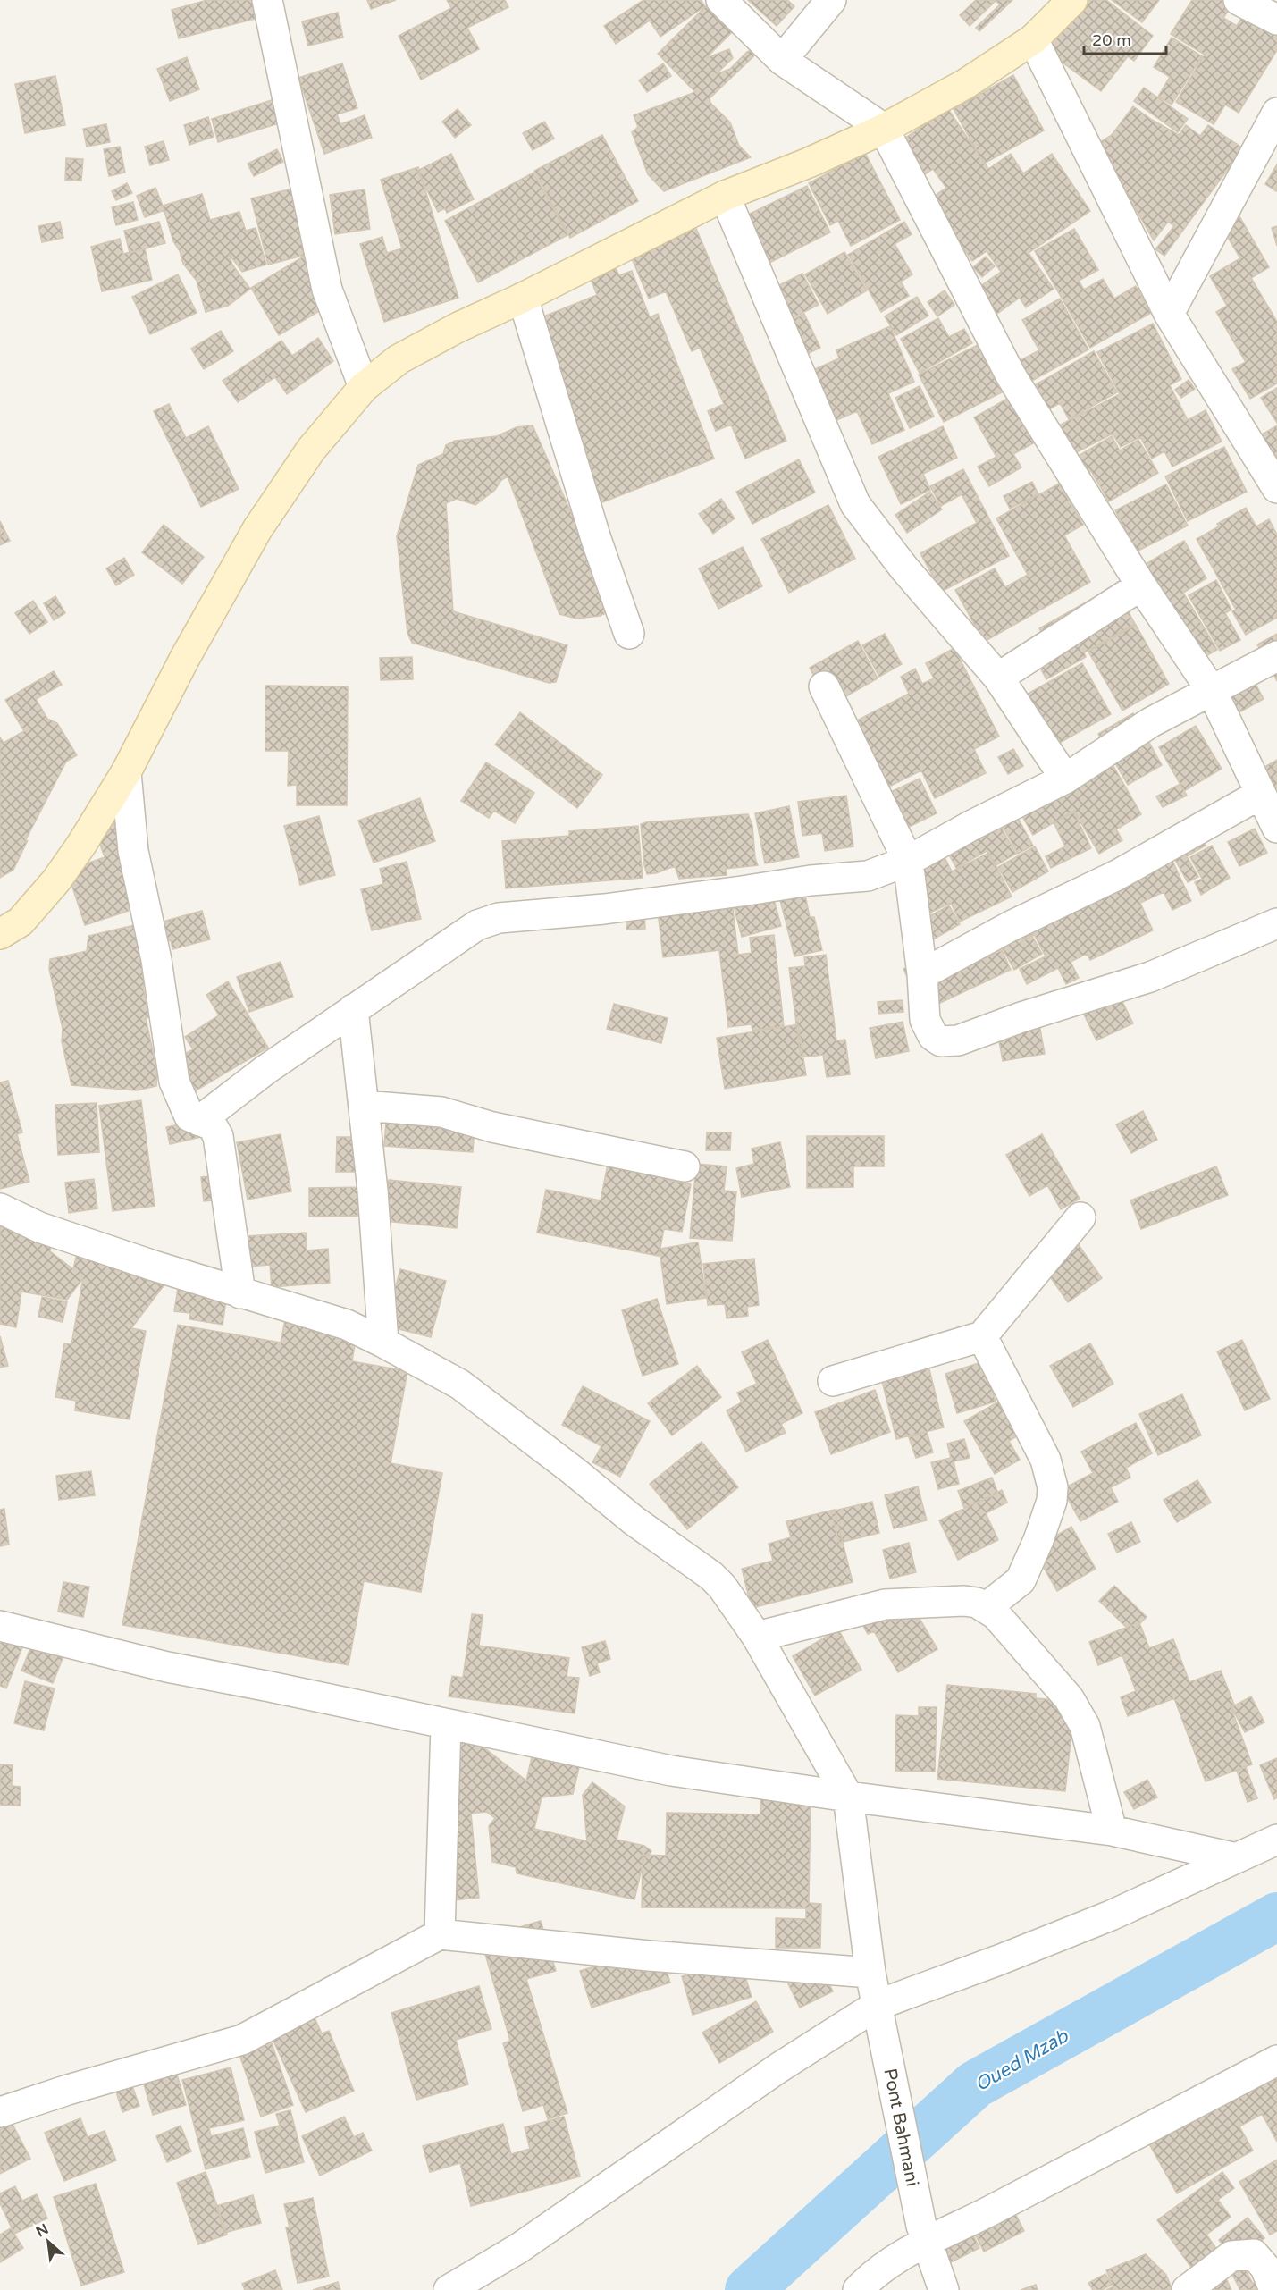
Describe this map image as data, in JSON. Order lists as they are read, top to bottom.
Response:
{
  "streets": {
    "street": ["Pont Bahmani"]
  },
  "water": ["Oued Mzab"],
  "scale_bar": "20 m",
  "north": "top left"
}
